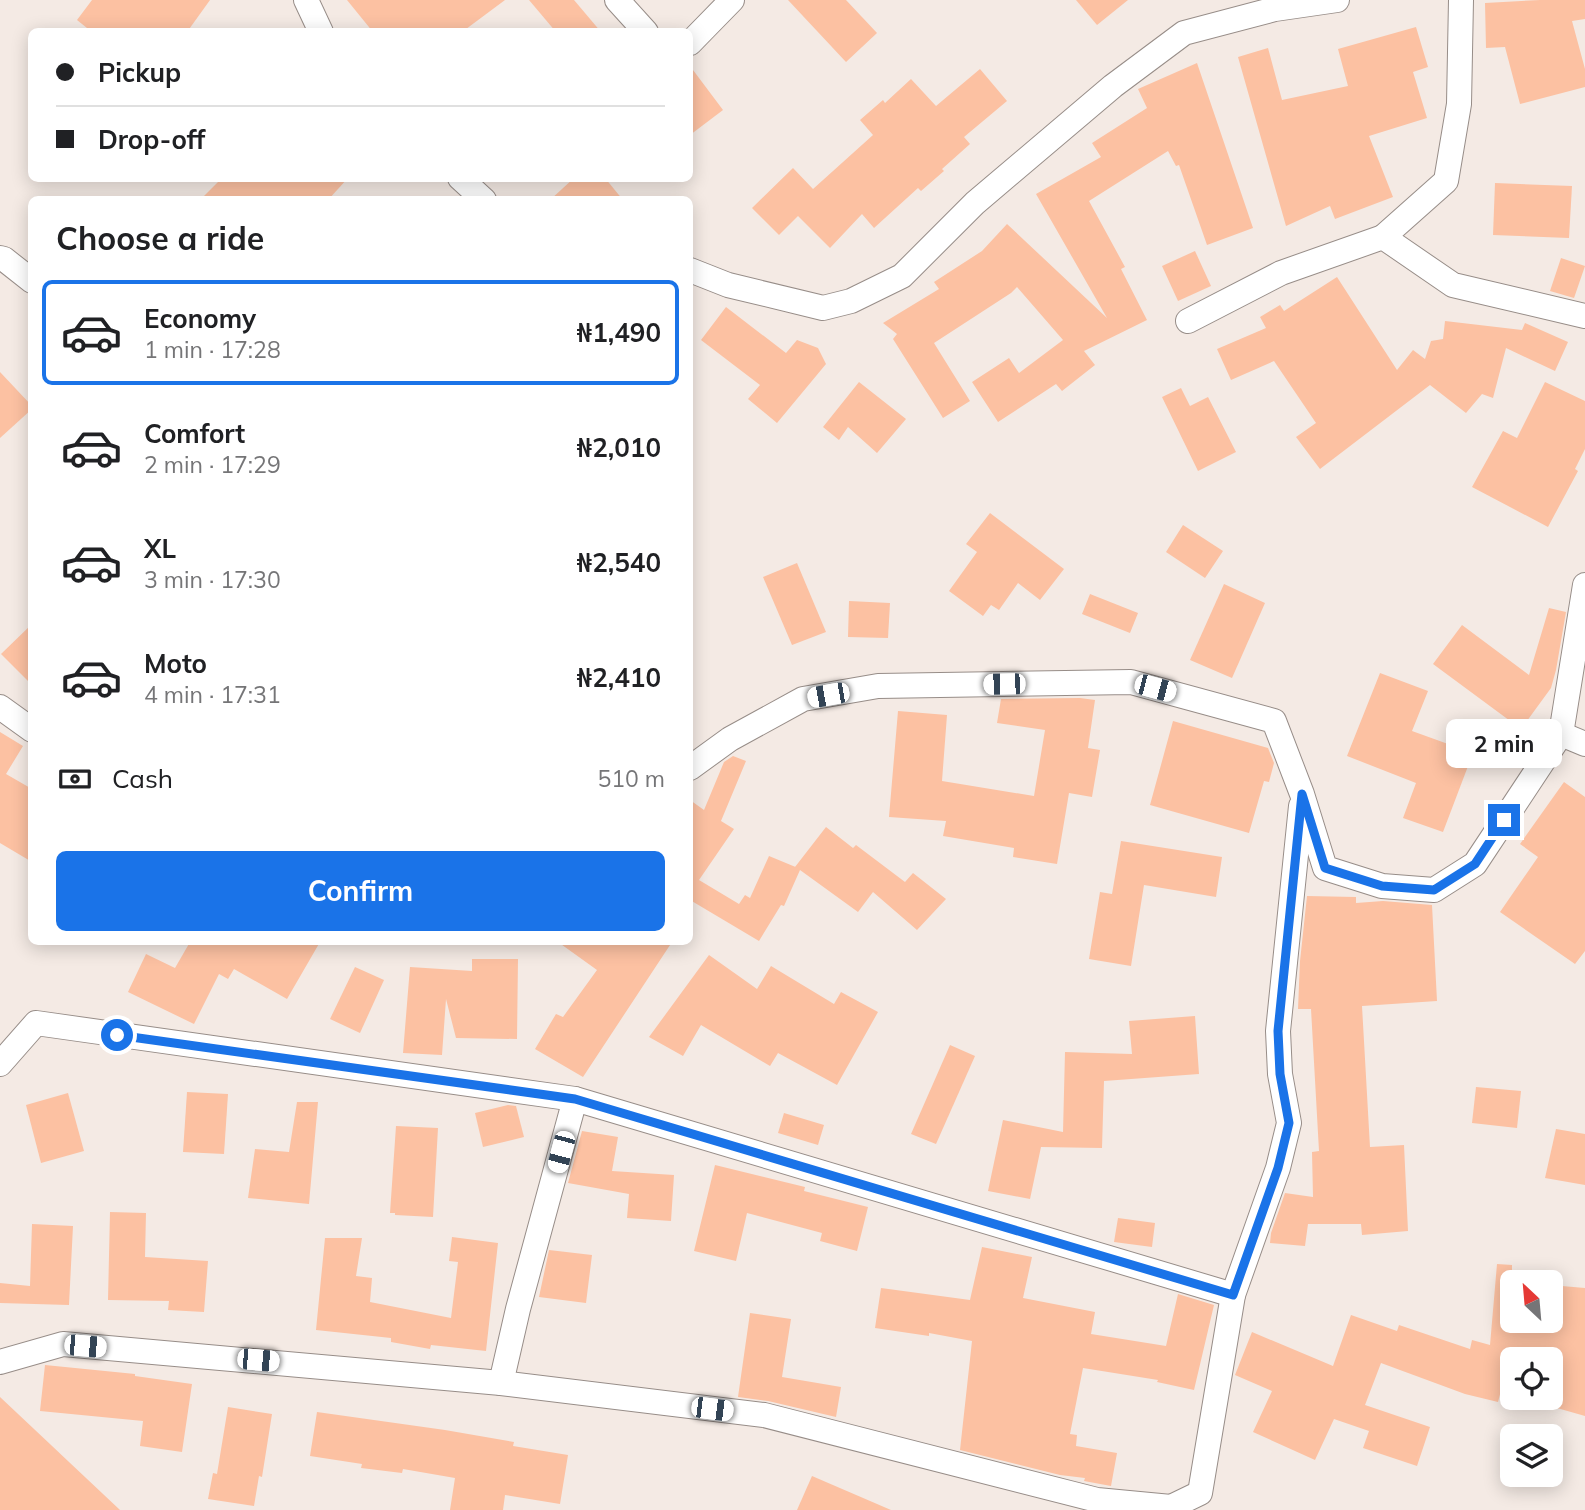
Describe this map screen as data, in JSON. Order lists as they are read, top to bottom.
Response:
{
  "north": "top left",
  "page": {
    "banner": ["Pickup", "Drop-off"],
    "heading": "Choose a ride",
    "list": [
      {
        "name": "Economy",
        "note": "1 min · 17:28",
        "value": "₦1,490"
      },
      {
        "name": "Comfort",
        "note": "2 min · 17:29",
        "value": "₦2,010"
      },
      {
        "name": "XL",
        "note": "3 min · 17:30",
        "value": "₦2,540"
      },
      {
        "name": "Moto",
        "note": "4 min · 17:31",
        "value": "₦2,410"
      }
    ],
    "bubble": "2 min",
    "pay": ["Cash", "510 m"],
    "buttons": "Confirm"
  }
}
